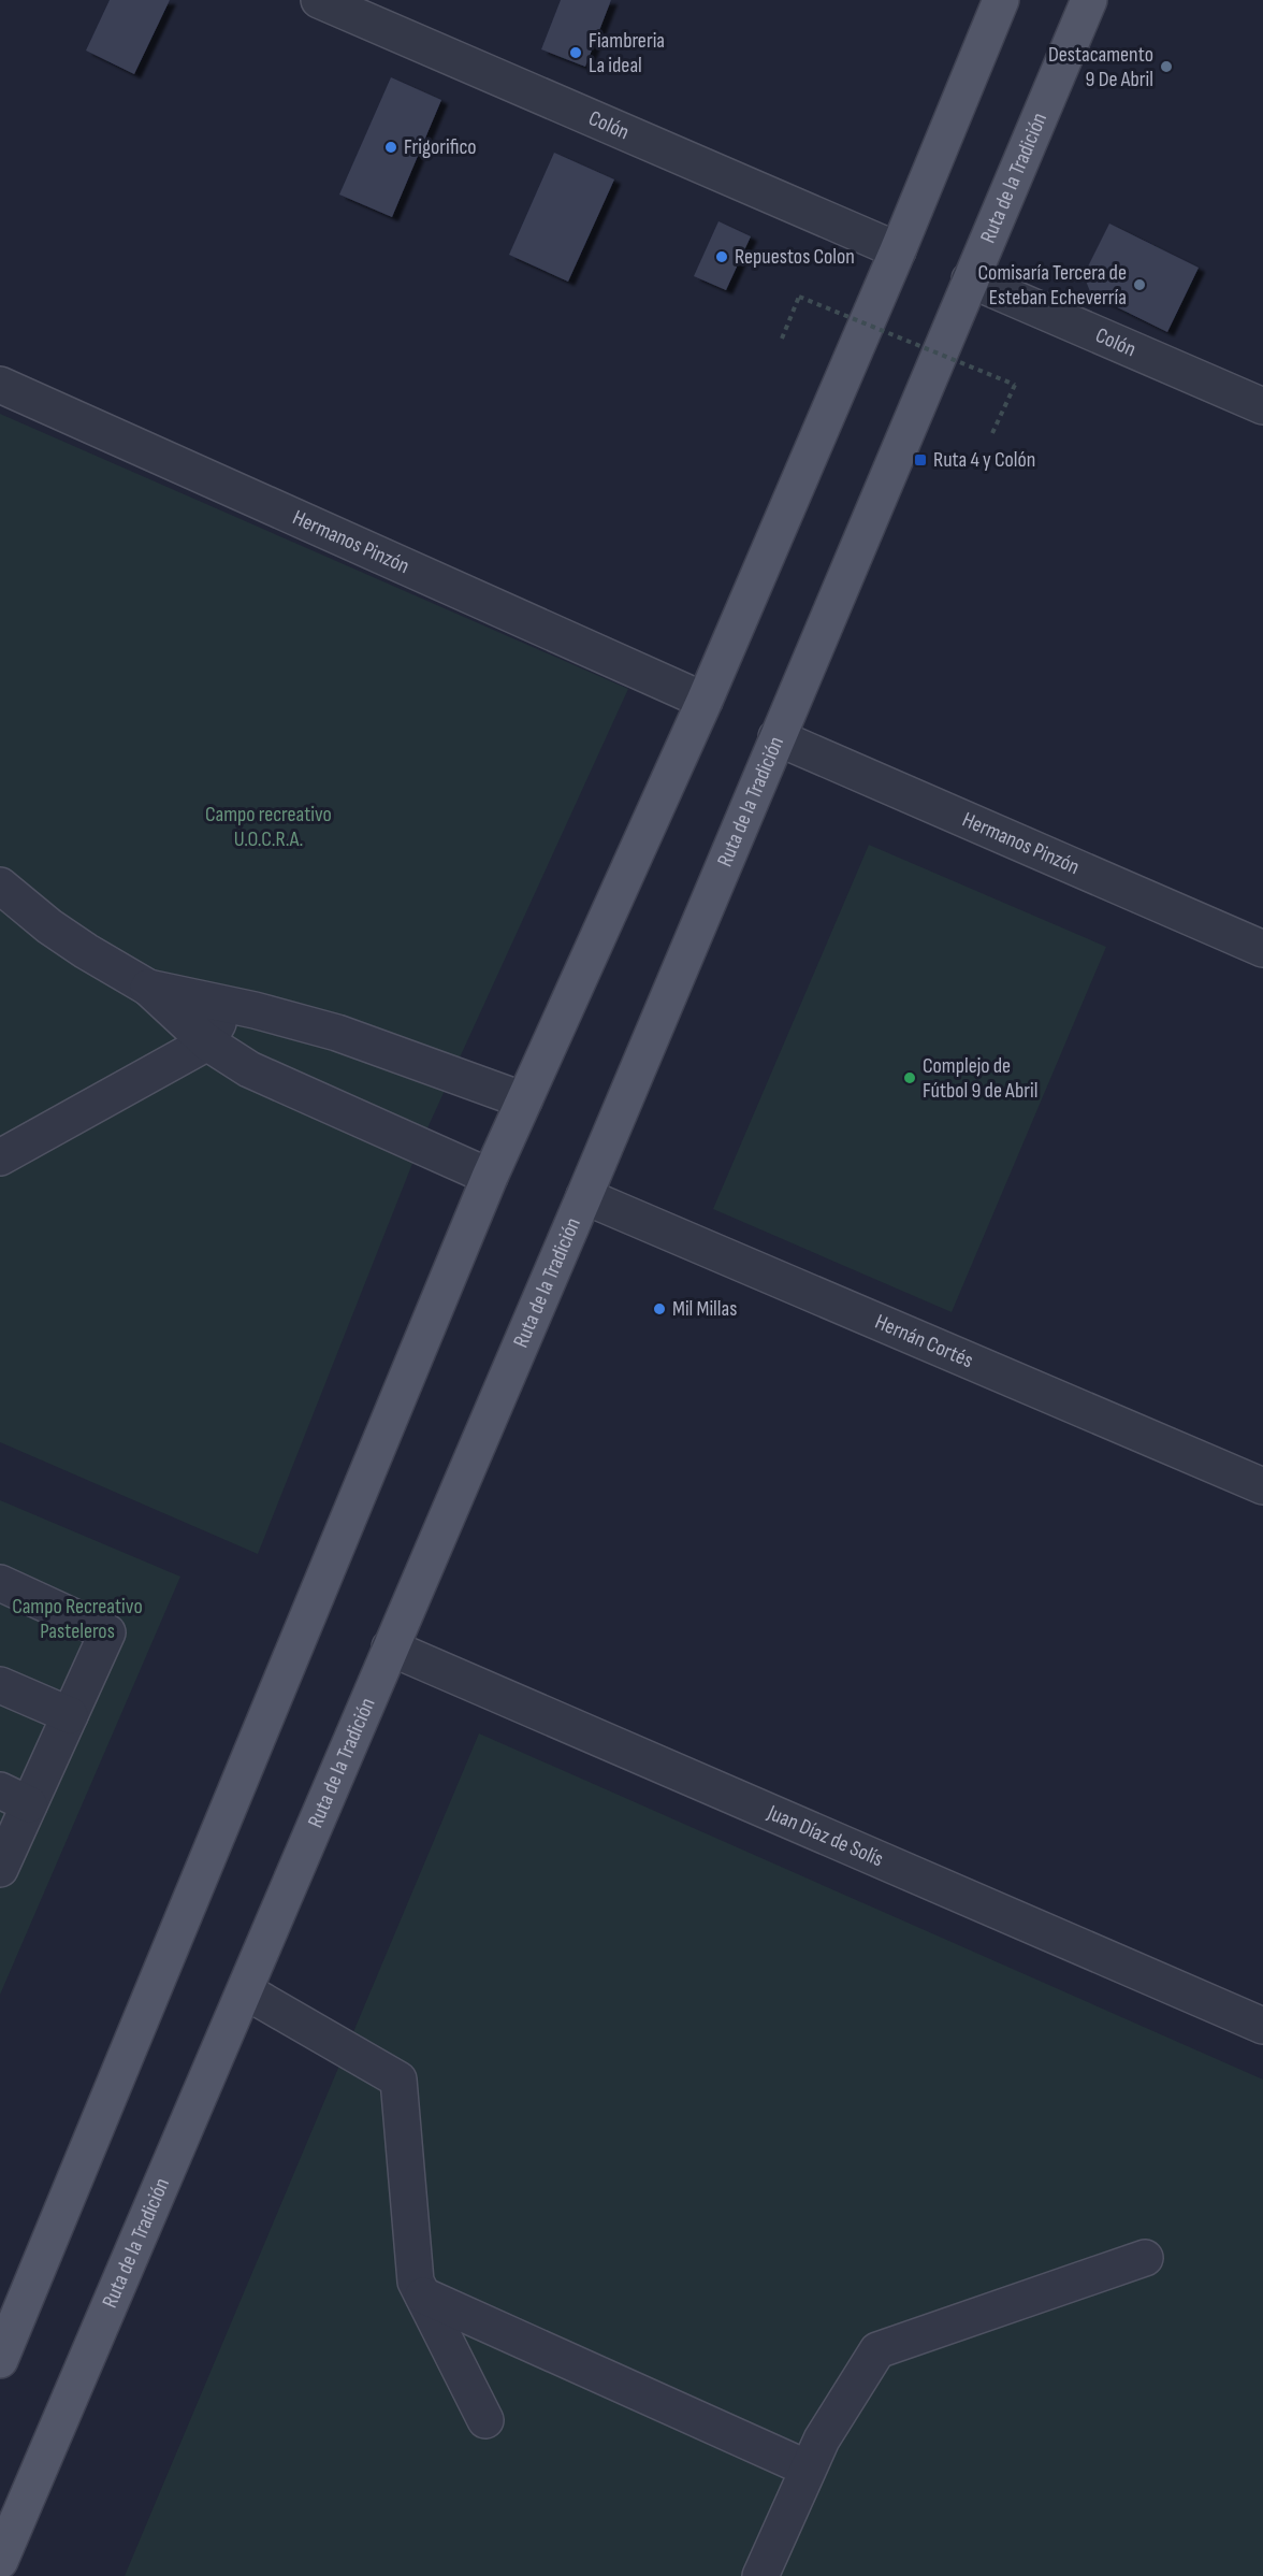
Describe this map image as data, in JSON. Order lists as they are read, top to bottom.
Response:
{
  "streets": {
    "main road": ["Ruta de la Tradición"],
    "street": [
      "Colón",
      "Hermanos Pinzón",
      "Hernán Cortés",
      "Juan Díaz de Solís"
    ]
  },
  "crossings": [
    ["Colón", "Ruta de la Tradición"],
    ["Ruta de la Tradición", "Hermanos Pinzón"],
    ["Ruta de la Tradición", "Hernán Cortés"],
    ["Ruta de la Tradición", "Juan Díaz de Solís"]
  ],
  "parks": ["Campo recreativo U.O.C.R.A.", "Campo Recreativo Pasteleros"],
  "places": {
    "other": [
      "Fiambreria La ideal",
      "Destacamento 9 De Abril",
      "Frigorifico",
      "Repuestos Colon",
      "Comisaría Tercera de Esteban Echeverría",
      "Complejo de Fútbol 9 de Abril",
      "Mil Millas"
    ],
    "transit": ["Ruta 4 y Colón"]
  }
}
